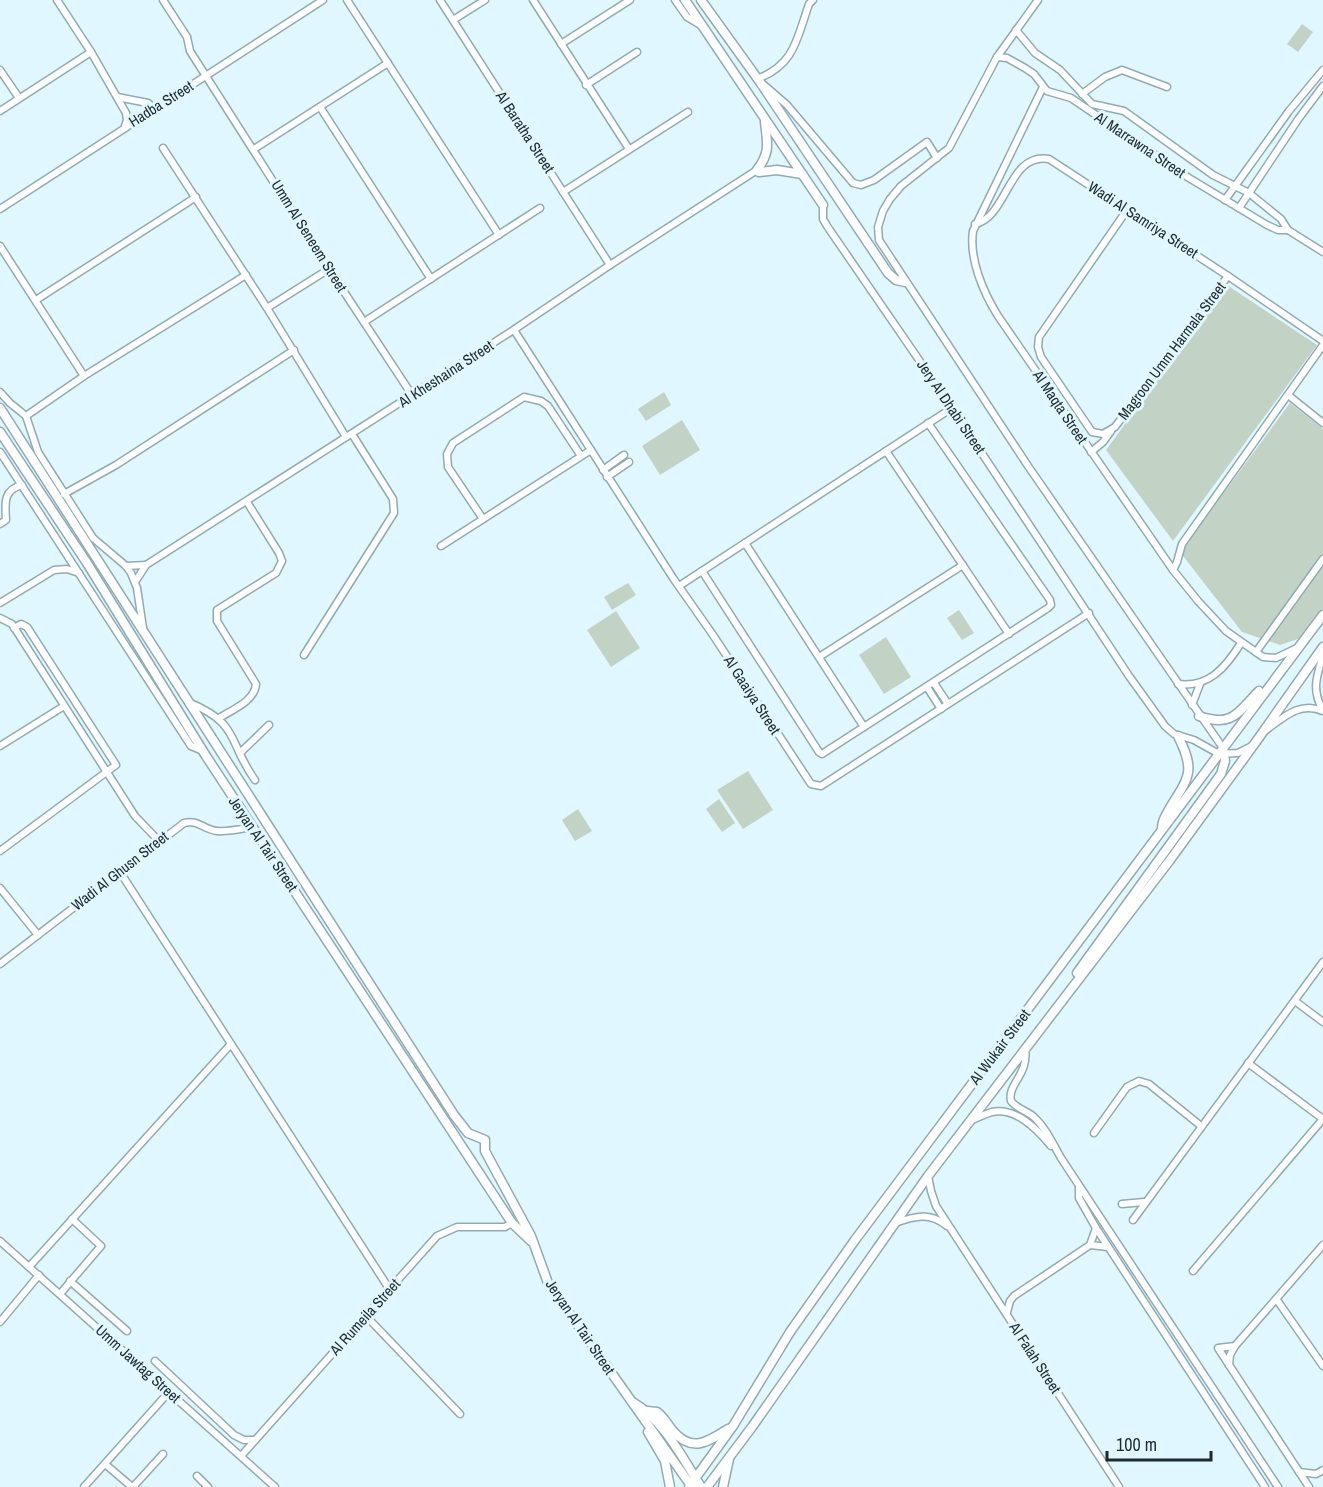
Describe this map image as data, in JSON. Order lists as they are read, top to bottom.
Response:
{
  "streets": {
    "street": [
      "Hadba Street",
      "Al Baratha Street",
      "Al Marrawna Street",
      "Wadi Al Samriya Street",
      "Umm Al Seneem Street",
      "Magroon Umm Harmala Street",
      "Al Kheshaina Street",
      "Jery Al Dhabi Street",
      "Al Maqta Street",
      "Al Gaaiya Street",
      "Jeryan Al Tair Street",
      "Wadi Al Ghusn Street",
      "Al Wukair Street",
      "Al Rumeila Street",
      "Al Falah Street",
      "Umm Jawtag Street"
    ]
  },
  "crossings": [
    ["Hadba Street", "Umm Al Seneem Street"],
    ["Al Baratha Street", "Al Kheshaina Street"],
    ["Al Marrawna Street", "Al Maqta Street"],
    ["Wadi Al Samriya Street", "Magroon Umm Harmala Street"],
    ["Wadi Al Samriya Street", "Al Maqta Street"],
    ["Umm Al Seneem Street", "Al Kheshaina Street"],
    ["Al Kheshaina Street", "Al Gaaiya Street"],
    ["Al Kheshaina Street", "Jeryan Al Tair Street"],
    ["Jery Al Dhabi Street", "Al Gaaiya Street"],
    ["Jery Al Dhabi Street", "Al Wukair Street"],
    ["Al Maqta Street", "Al Wukair Street"],
    ["Jeryan Al Tair Street", "Wadi Al Ghusn Street"],
    ["Jeryan Al Tair Street", "Al Wukair Street"],
    ["Jeryan Al Tair Street", "Al Rumeila Street"],
    ["Al Wukair Street", "Al Falah Street"],
    ["Al Rumeila Street", "Umm Jawtag Street"]
  ],
  "scale_bar": "100 m"
}
